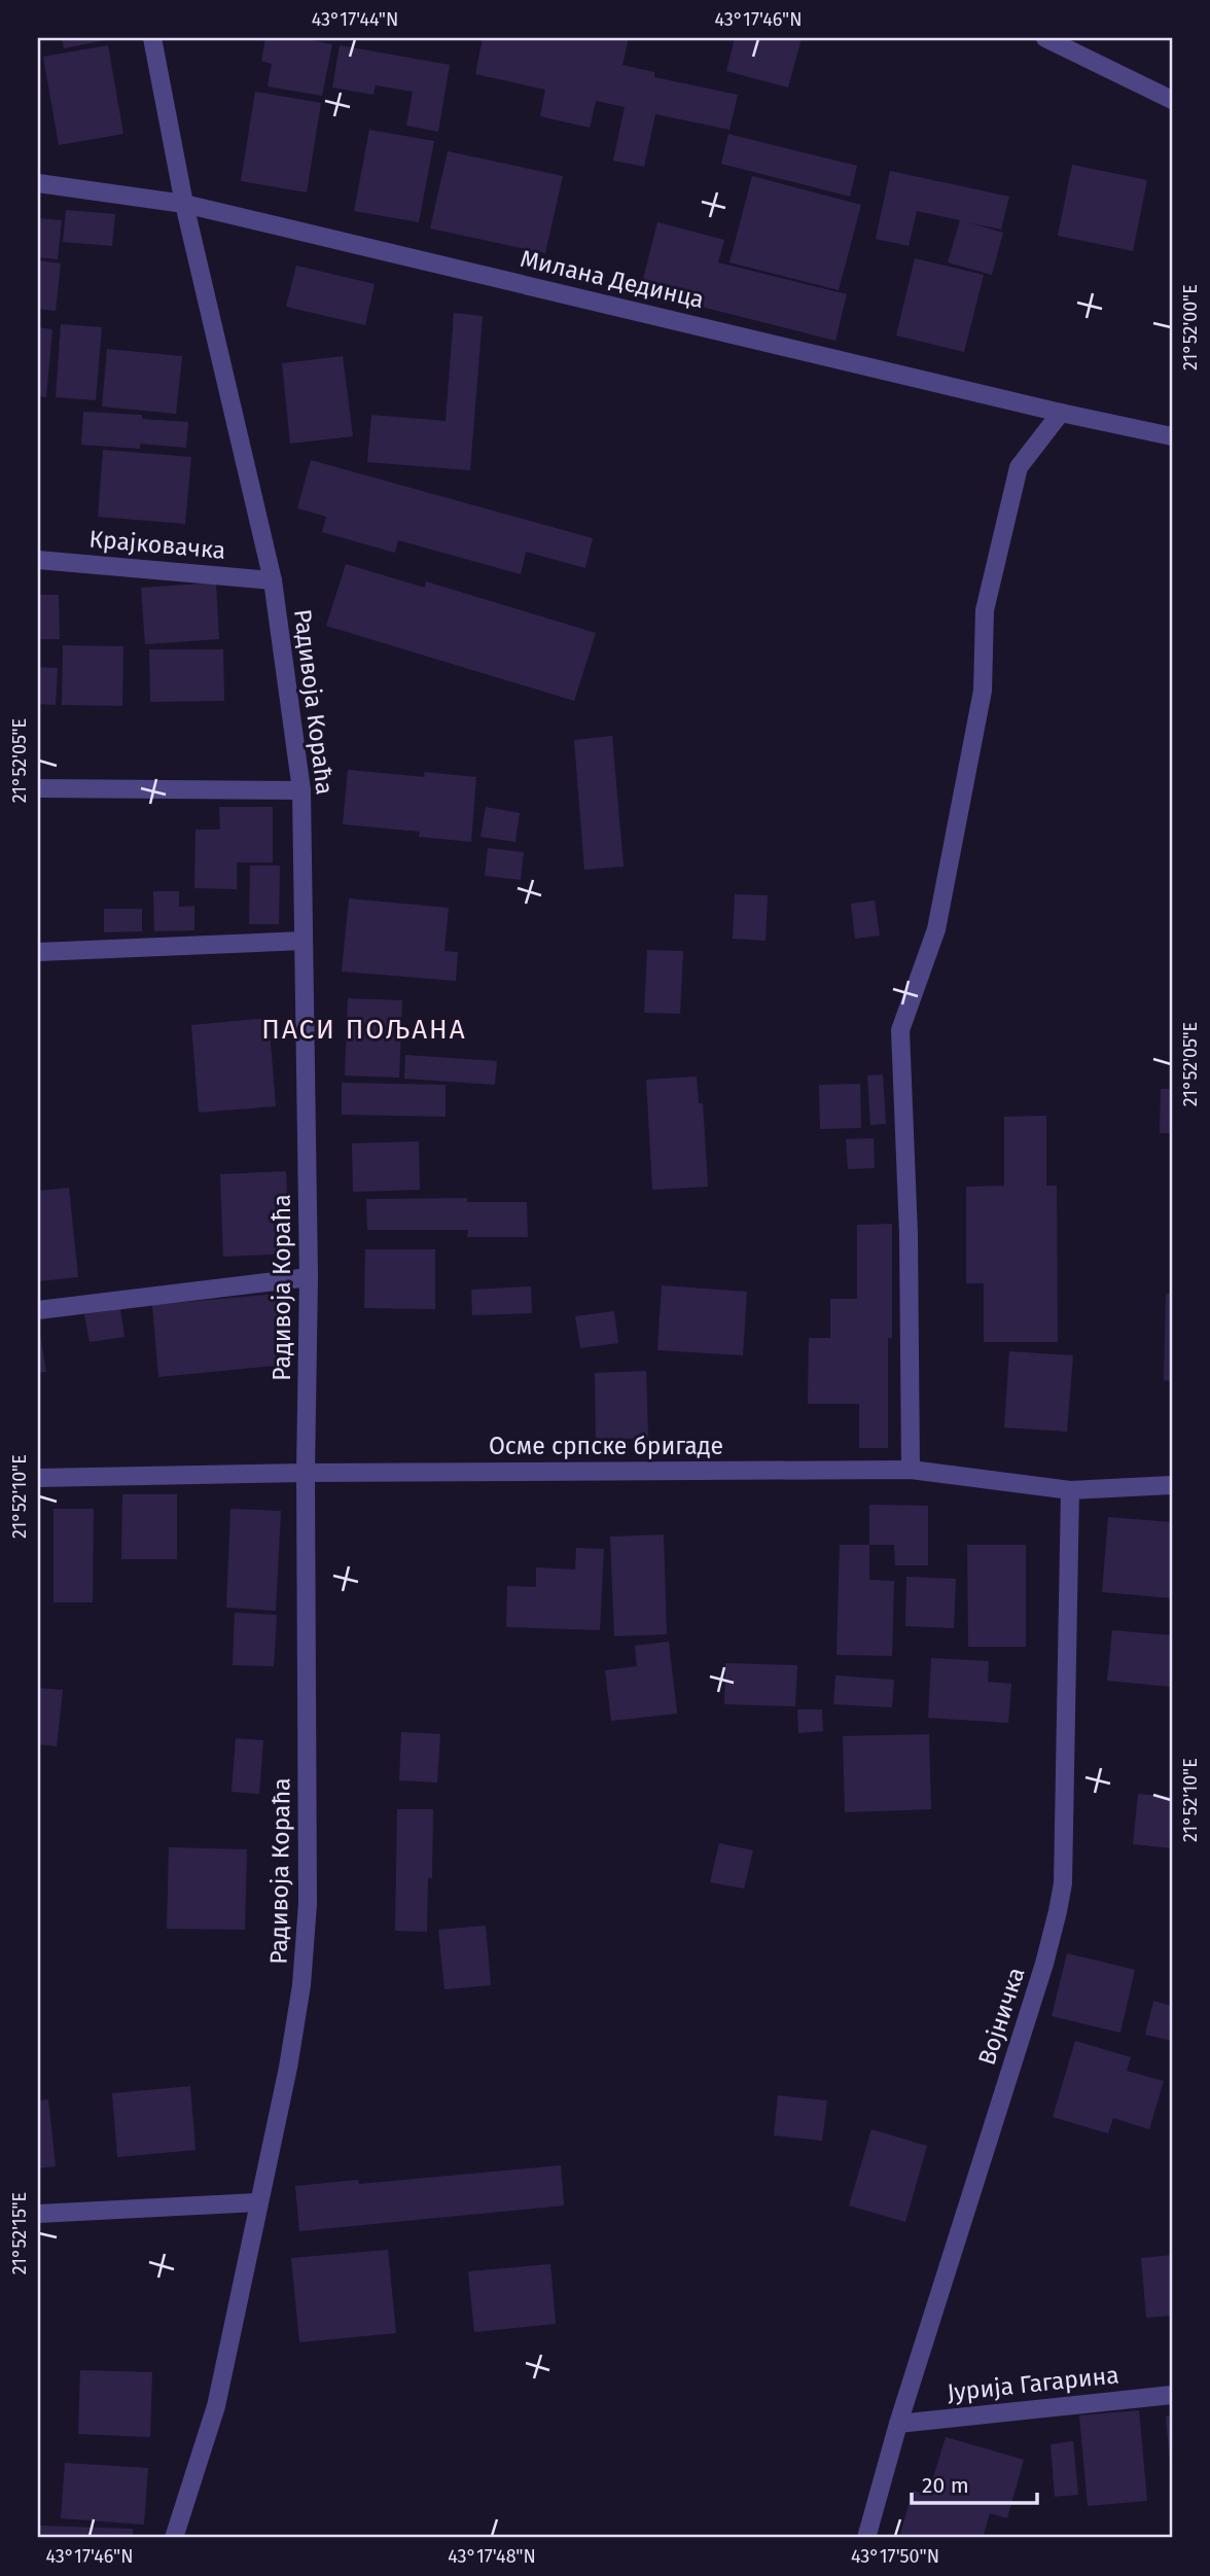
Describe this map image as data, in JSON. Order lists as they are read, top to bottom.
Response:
{
  "streets": {
    "street": [
      "Милана Дединца",
      "Крајковачка",
      "Радивоја Кораћа",
      "Осме српске бригаде",
      "Војничка",
      "Јурија Гагарина"
    ]
  },
  "crossings": [
    ["Милана Дединца", "Радивоја Кораћа"],
    ["Крајковачка", "Радивоја Кораћа"],
    ["Радивоја Кораћа", "Осме српске бригаде"],
    ["Осме српске бригаде", "Војничка"],
    ["Војничка", "Јурија Гагарина"]
  ],
  "districts": ["ПАСИ ПОЉАНА"],
  "scale_bar": "20 m",
  "coordinates": [
    "43°17'44\"N",
    "43°17'46\"N",
    "21°52'00\"E",
    "21°52'05\"E",
    "21°52'10\"E",
    "21°52'15\"E",
    "43°17'48\"N",
    "43°17'50\"N"
  ]
}
